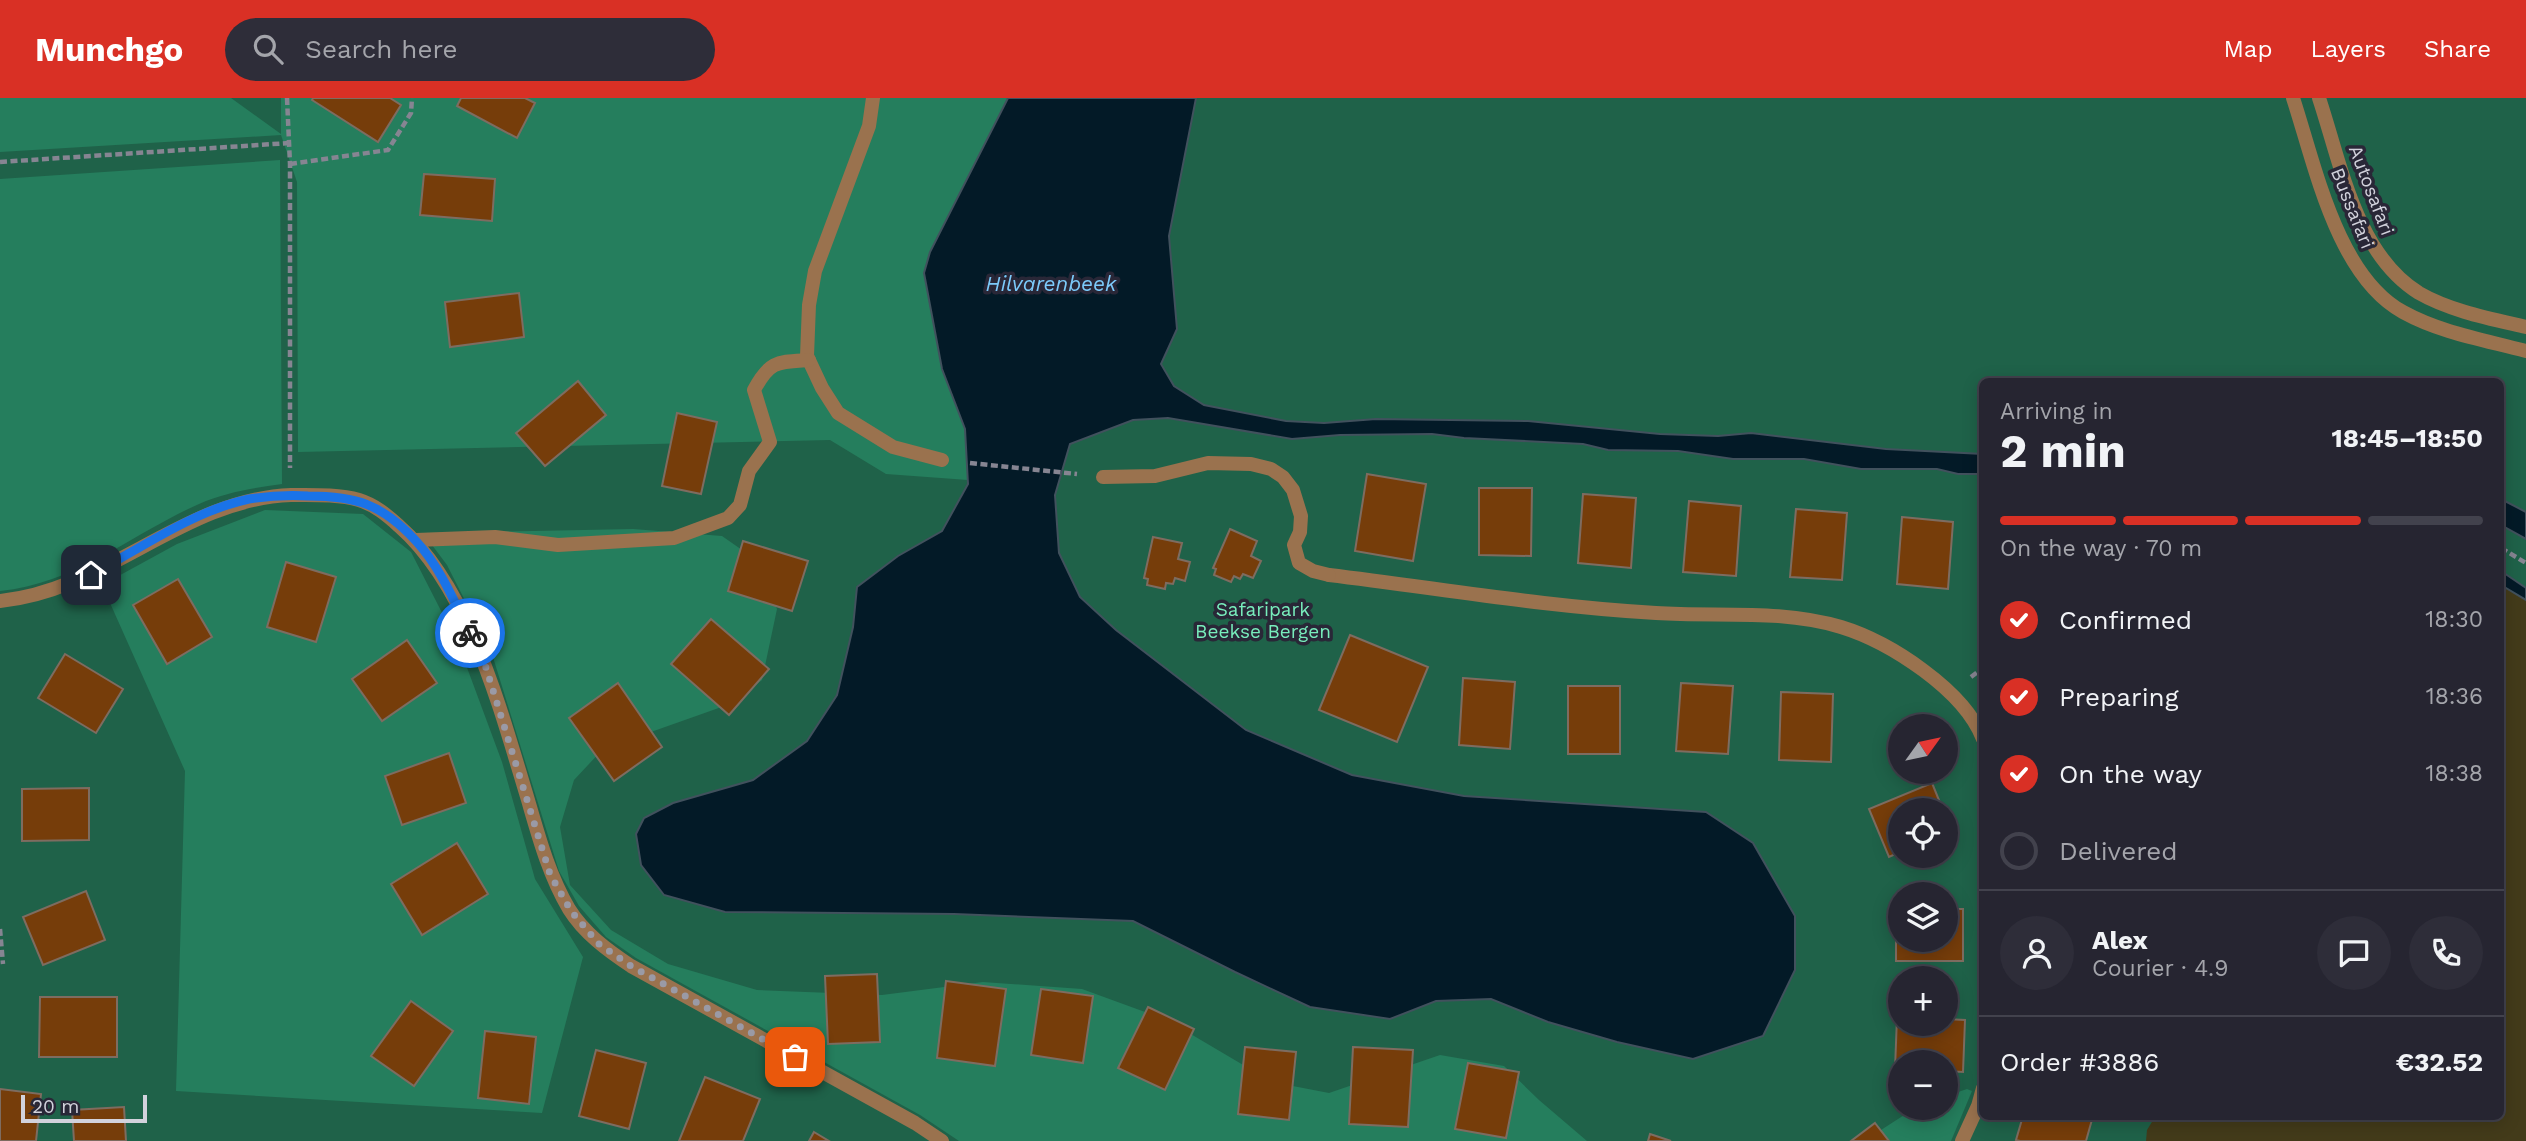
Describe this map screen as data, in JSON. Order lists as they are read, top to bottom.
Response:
{
  "streets": {
    "street": ["Autosafari", "Bussafari"]
  },
  "water": ["Hilvarenbeek"],
  "parks": ["Safaripark Beekse Bergen"],
  "scale_bar": "20 m",
  "north": "top right",
  "page": {
    "header": "Munchgo",
    "search": "Search here",
    "nav": ["Map", "Layers", "Share"],
    "heading": ["2 min", "Arriving in", "18:45–18:50"],
    "panel": [
      "Alex",
      "Courier · 4.9",
      "Order #3886",
      "€32.52"
    ],
    "bar": "On the way · 70 m",
    "list": [
      ["Confirmed", "18:30"],
      ["Preparing", "18:36"],
      ["On the way", "18:38"],
      "Delivered"
    ],
    "map_buttons": ["+", "−"],
    "scale": "20 m"
  }
}
